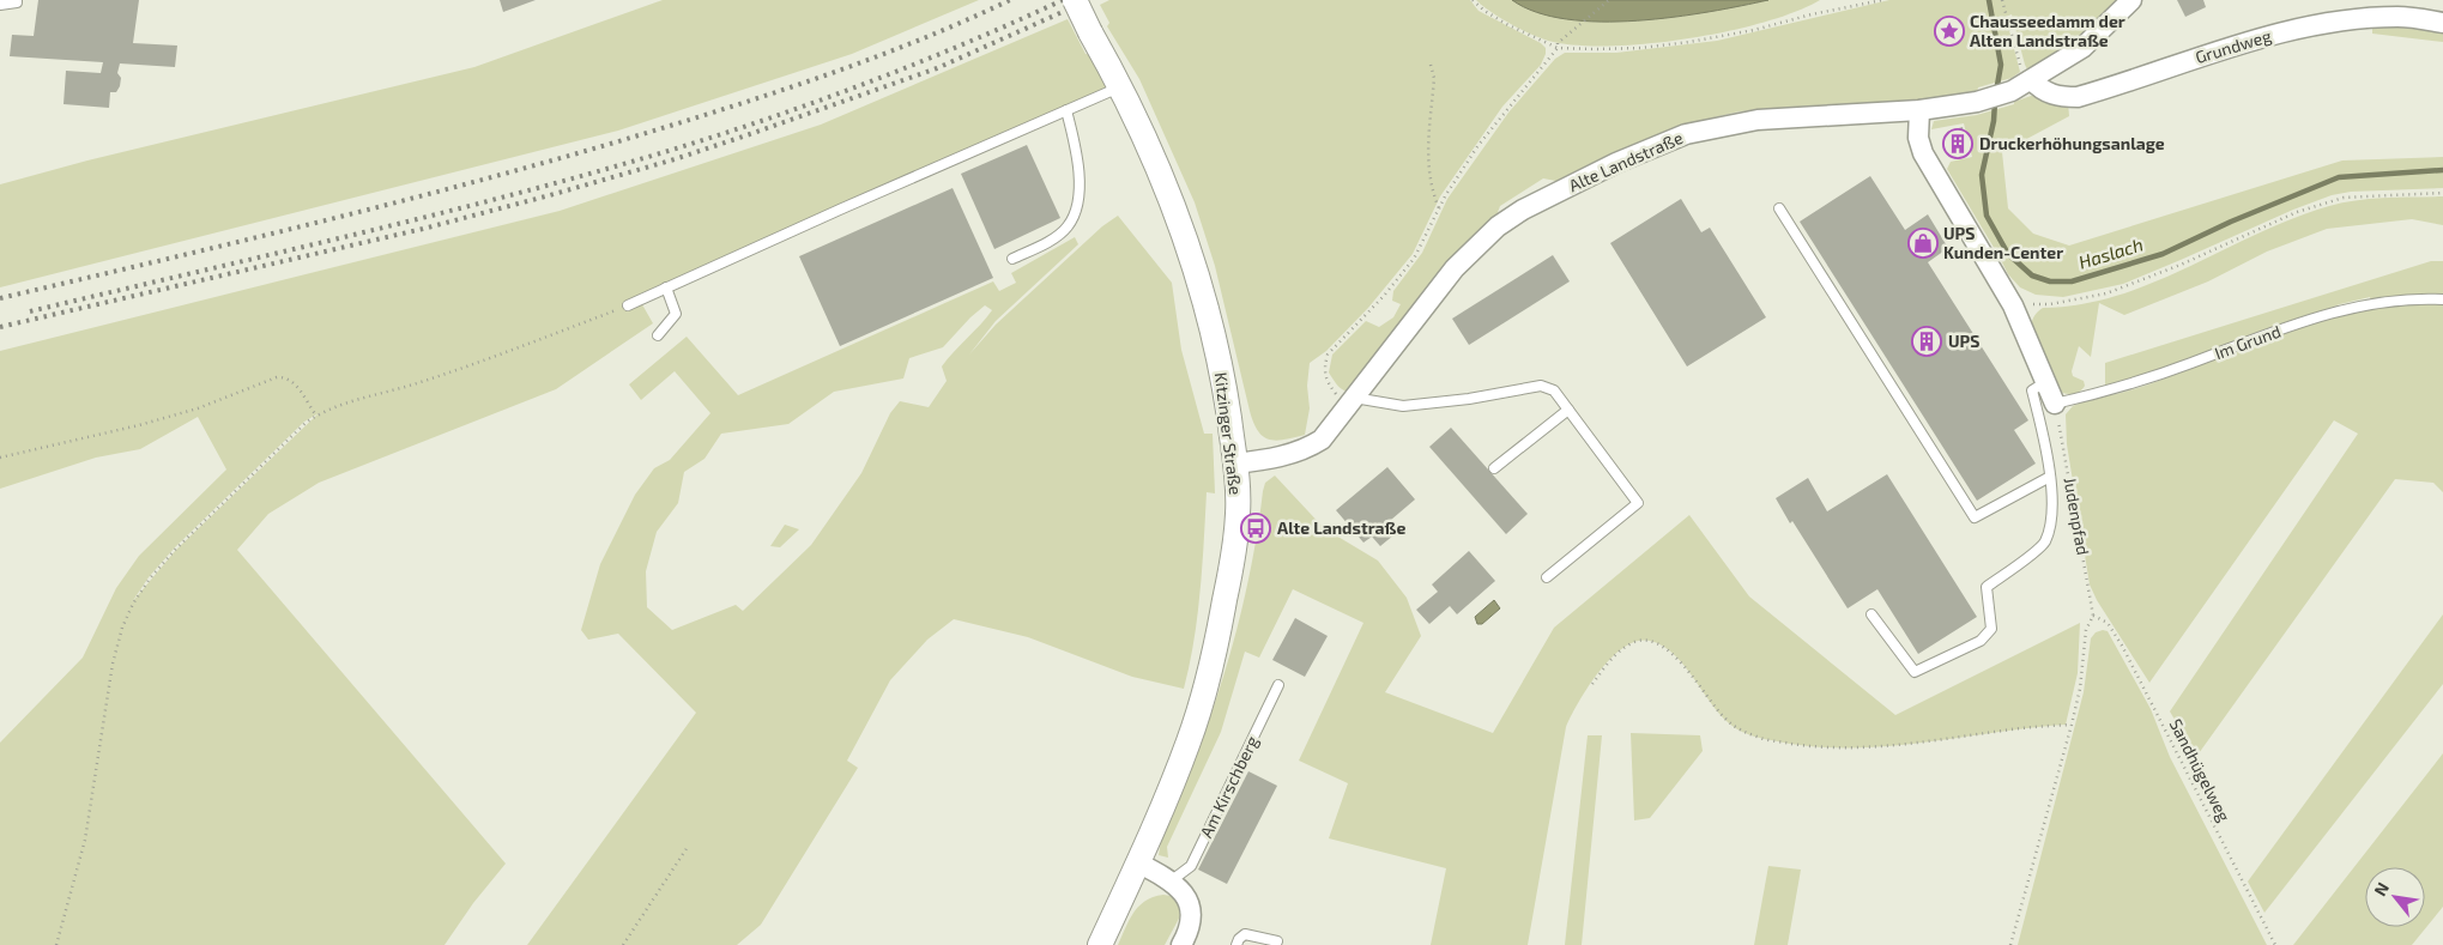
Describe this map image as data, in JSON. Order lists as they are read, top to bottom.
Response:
{
  "streets": {
    "street": ["Grundweg", "Alte Landstraße", "Kitzinger Straße"],
    "lane": ["Im Grund", "Am Kirschberg"],
    "path": ["Judenpfad", "Sandhügelweg"]
  },
  "crossings": [
    ["Grundweg", "Alte Landstraße"],
    ["Alte Landstraße", "Kitzinger Straße"],
    ["Im Grund", "Judenpfad"],
    ["Judenpfad", "Sandhügelweg"]
  ],
  "water": ["Haslach"],
  "places": {
    "place": ["Chausseedamm der Alten Landstraße"],
    "building": ["Druckerhöhungsanlage", "UPS"],
    "shop": ["UPS Kunden-Center"],
    "bus stop": ["Alte Landstraße"]
  },
  "north": "top left"
}
